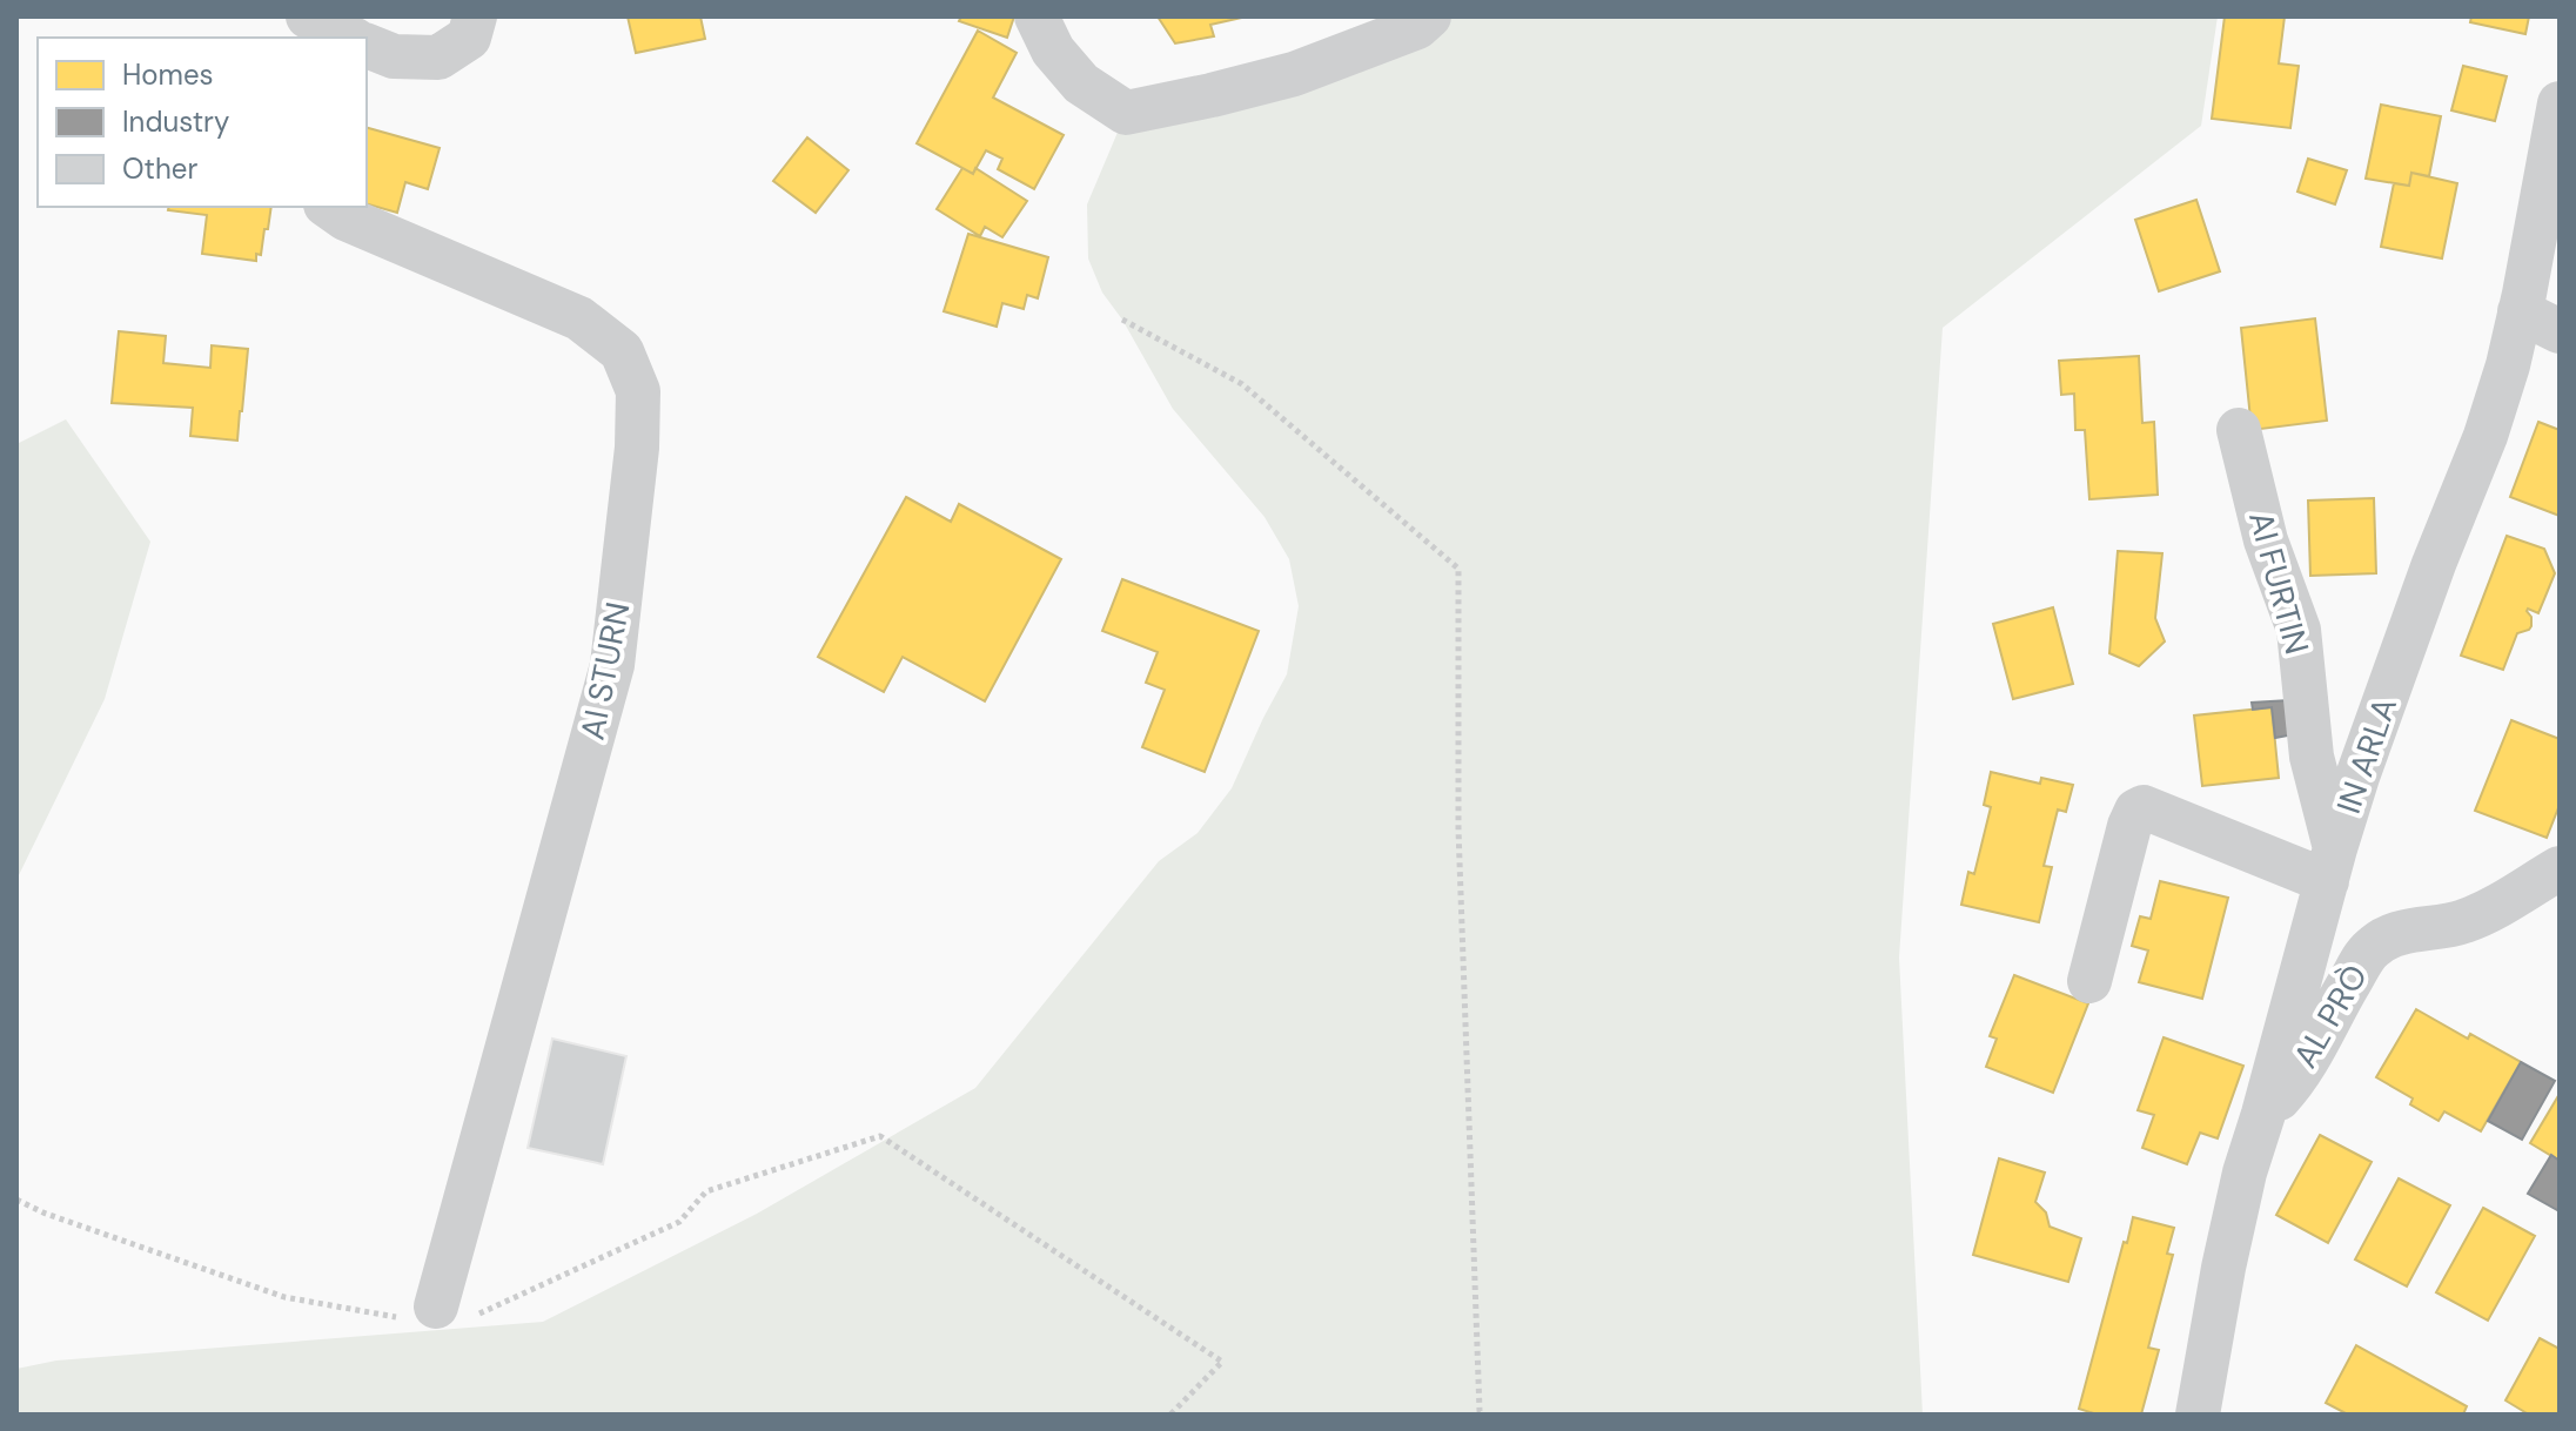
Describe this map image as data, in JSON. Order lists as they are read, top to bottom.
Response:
{
  "streets": {
    "street": [
      "AI FURTIN",
      "AI STURN",
      "IN ARLA",
      "AL PRÒ"
    ]
  },
  "crossings": [
    ["AI FURTIN", "IN ARLA"],
    ["IN ARLA", "AL PRÒ"]
  ],
  "legend": ["Homes", "Industry", "Other"]
}
